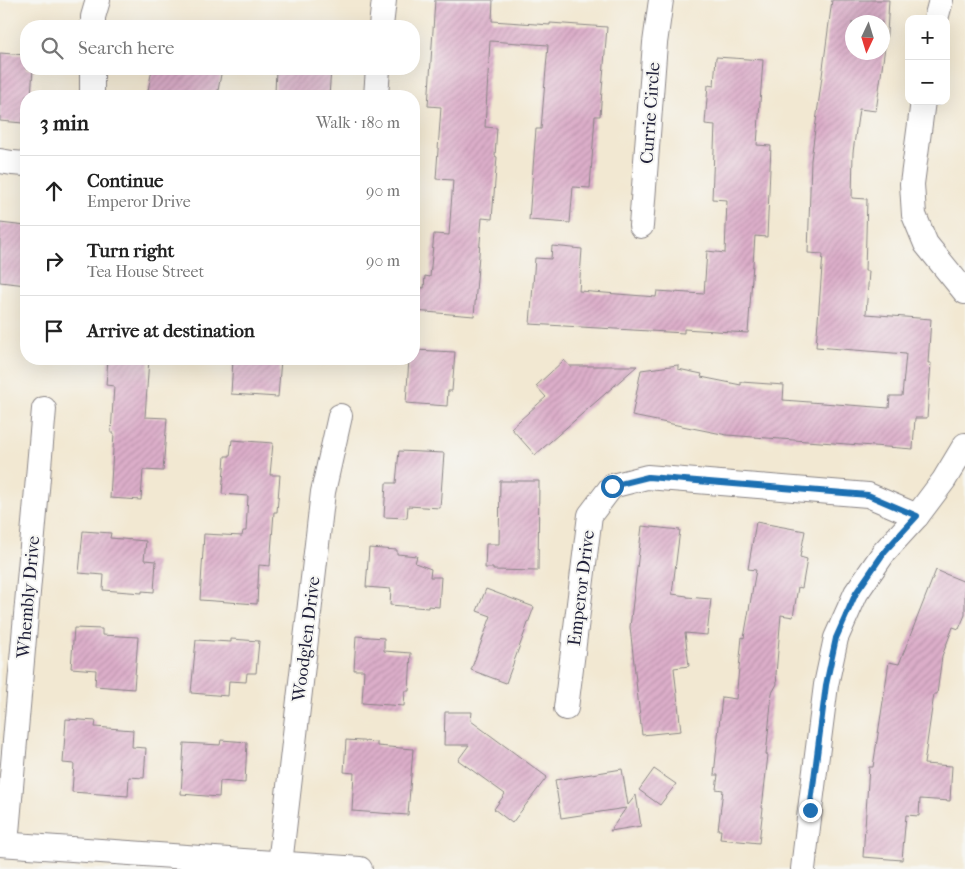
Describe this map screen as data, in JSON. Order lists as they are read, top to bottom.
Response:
{
  "streets": {
    "street": [
      "Currie Circle",
      "Emperor Drive",
      "Whembly Drive",
      "Woodglen Drive"
    ]
  },
  "north": "bottom",
  "page": {
    "map_buttons": ["+", "−"],
    "search": "Search here",
    "heading": ["3 min", "Walk · 180 m"],
    "list": [
      ["Continue", "Emperor Drive", "90 m"],
      ["Turn right", "Tea House Street", "90 m"],
      "Arrive at destination"
    ]
  }
}
